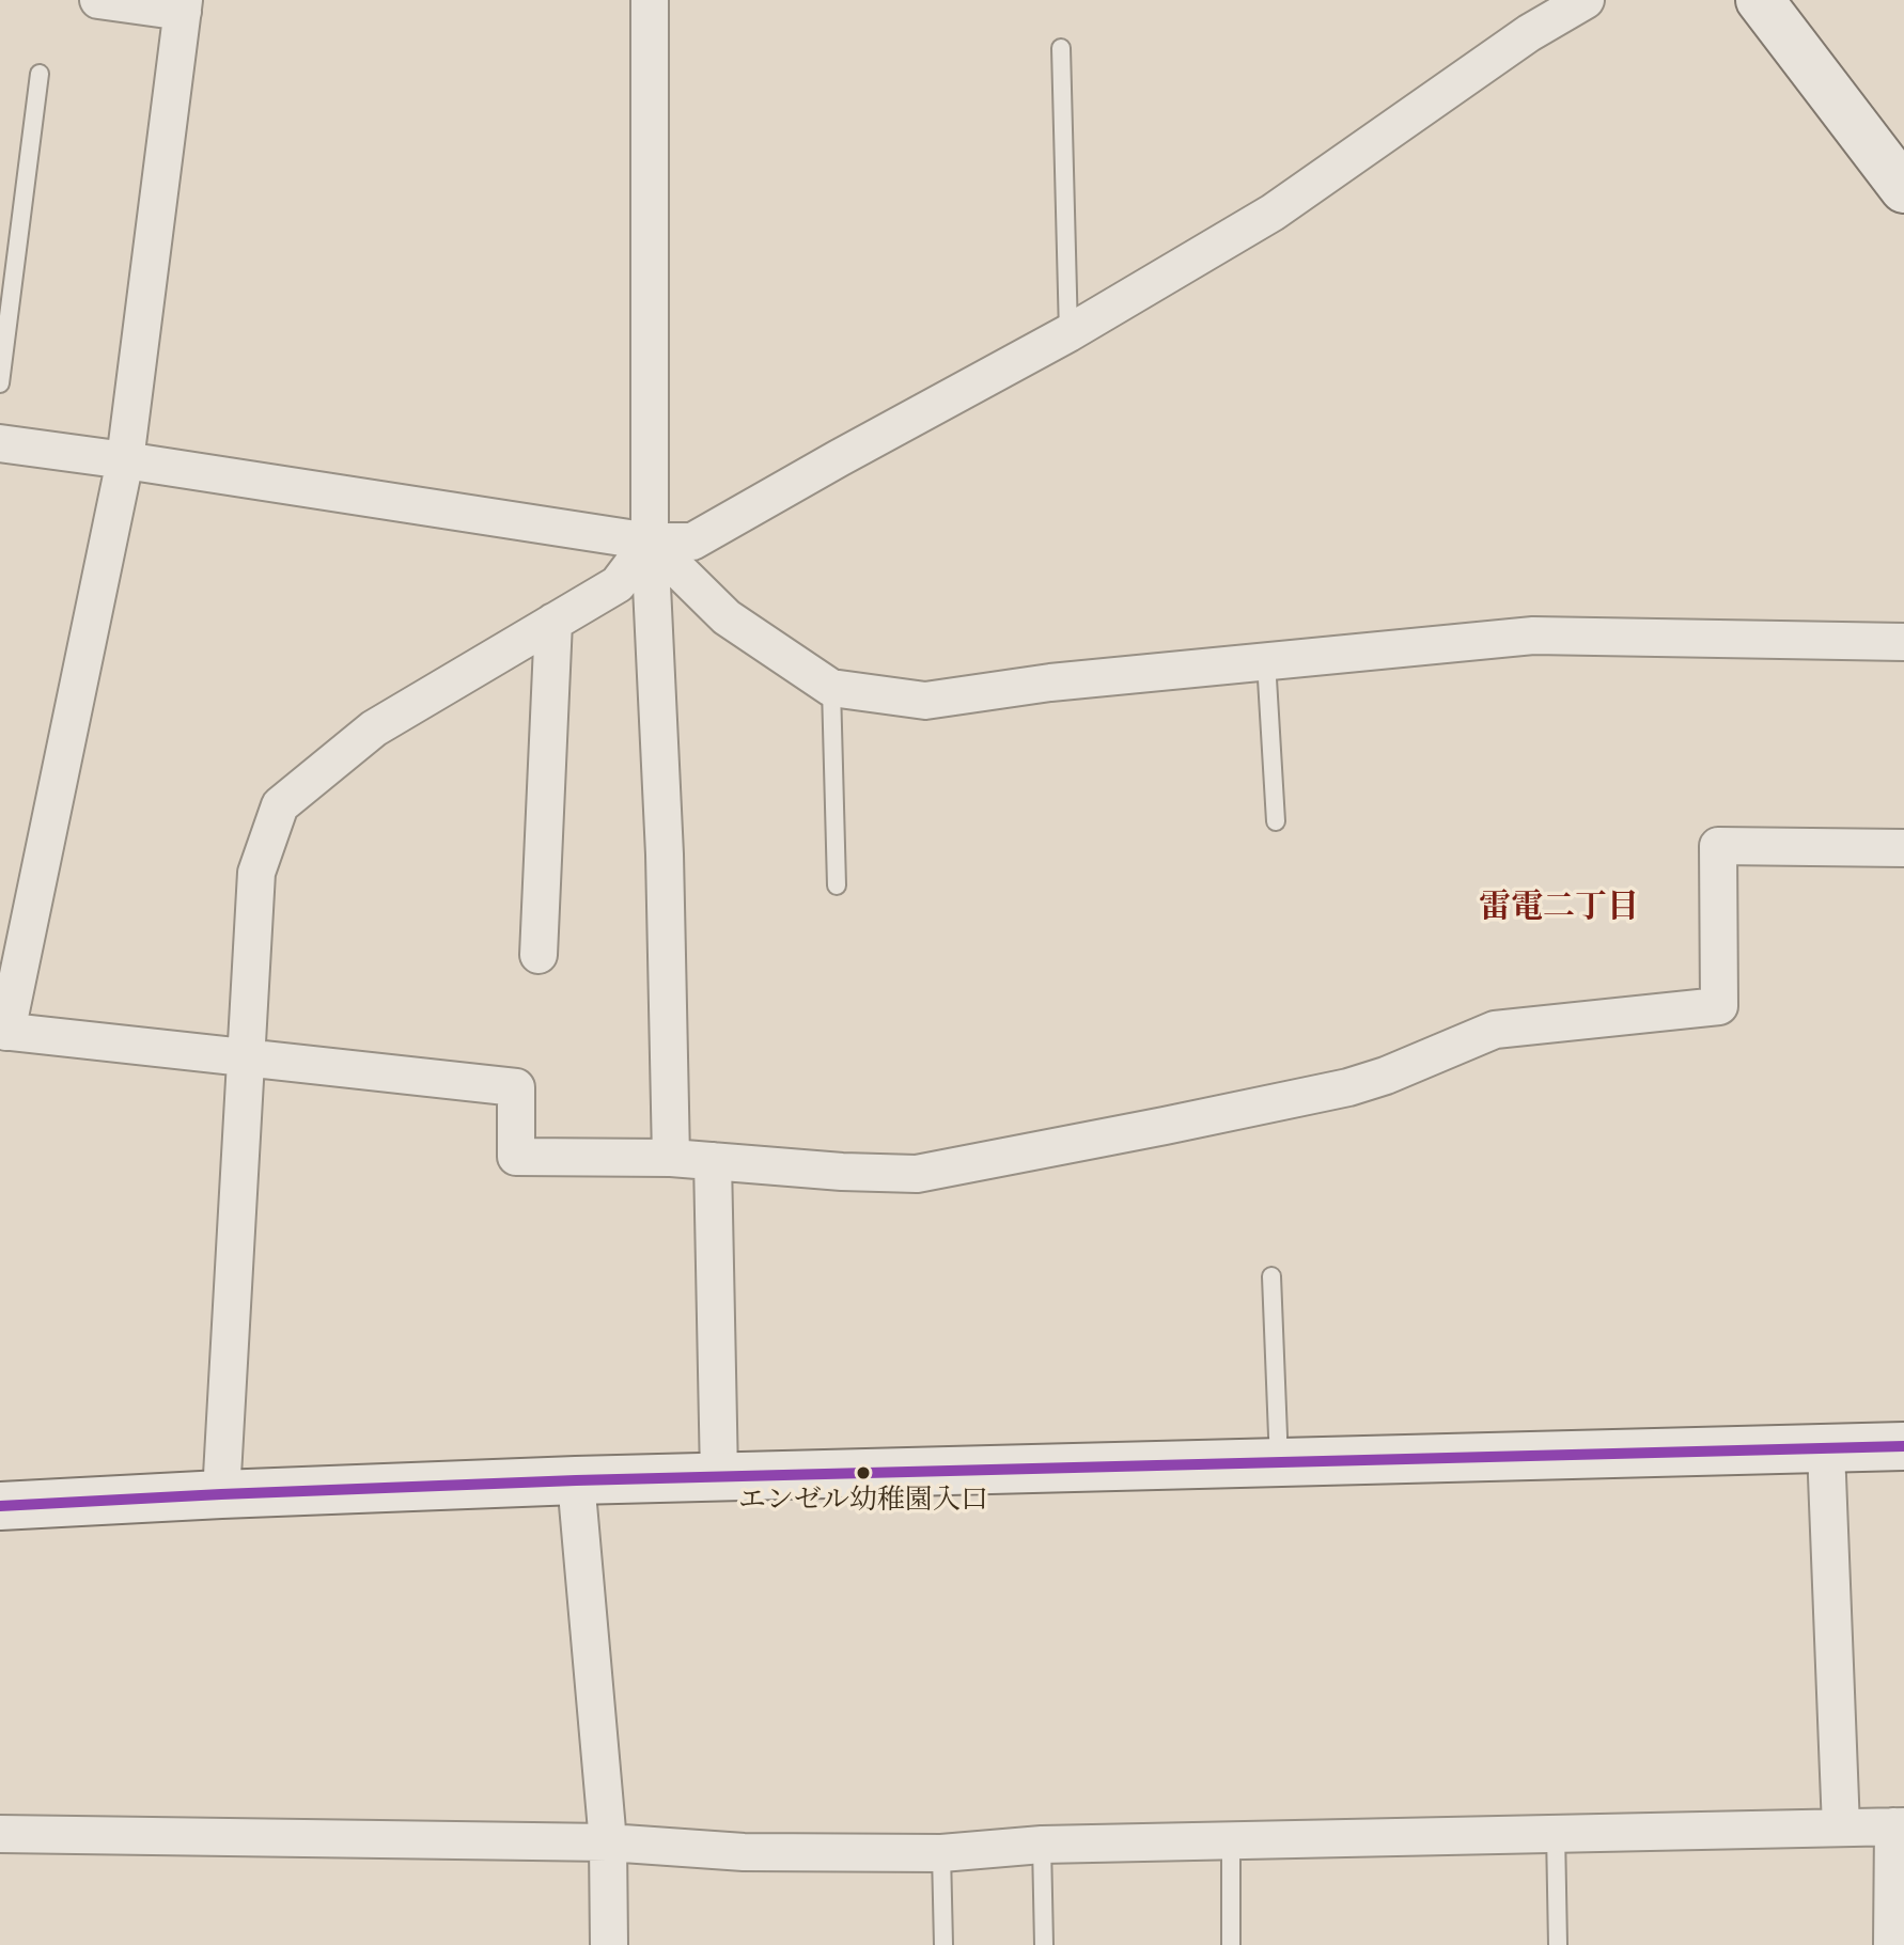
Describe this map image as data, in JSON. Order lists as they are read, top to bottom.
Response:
{
  "districts": ["雷電二丁目"],
  "places": ["エンゼル幼稚園入口"]
}
